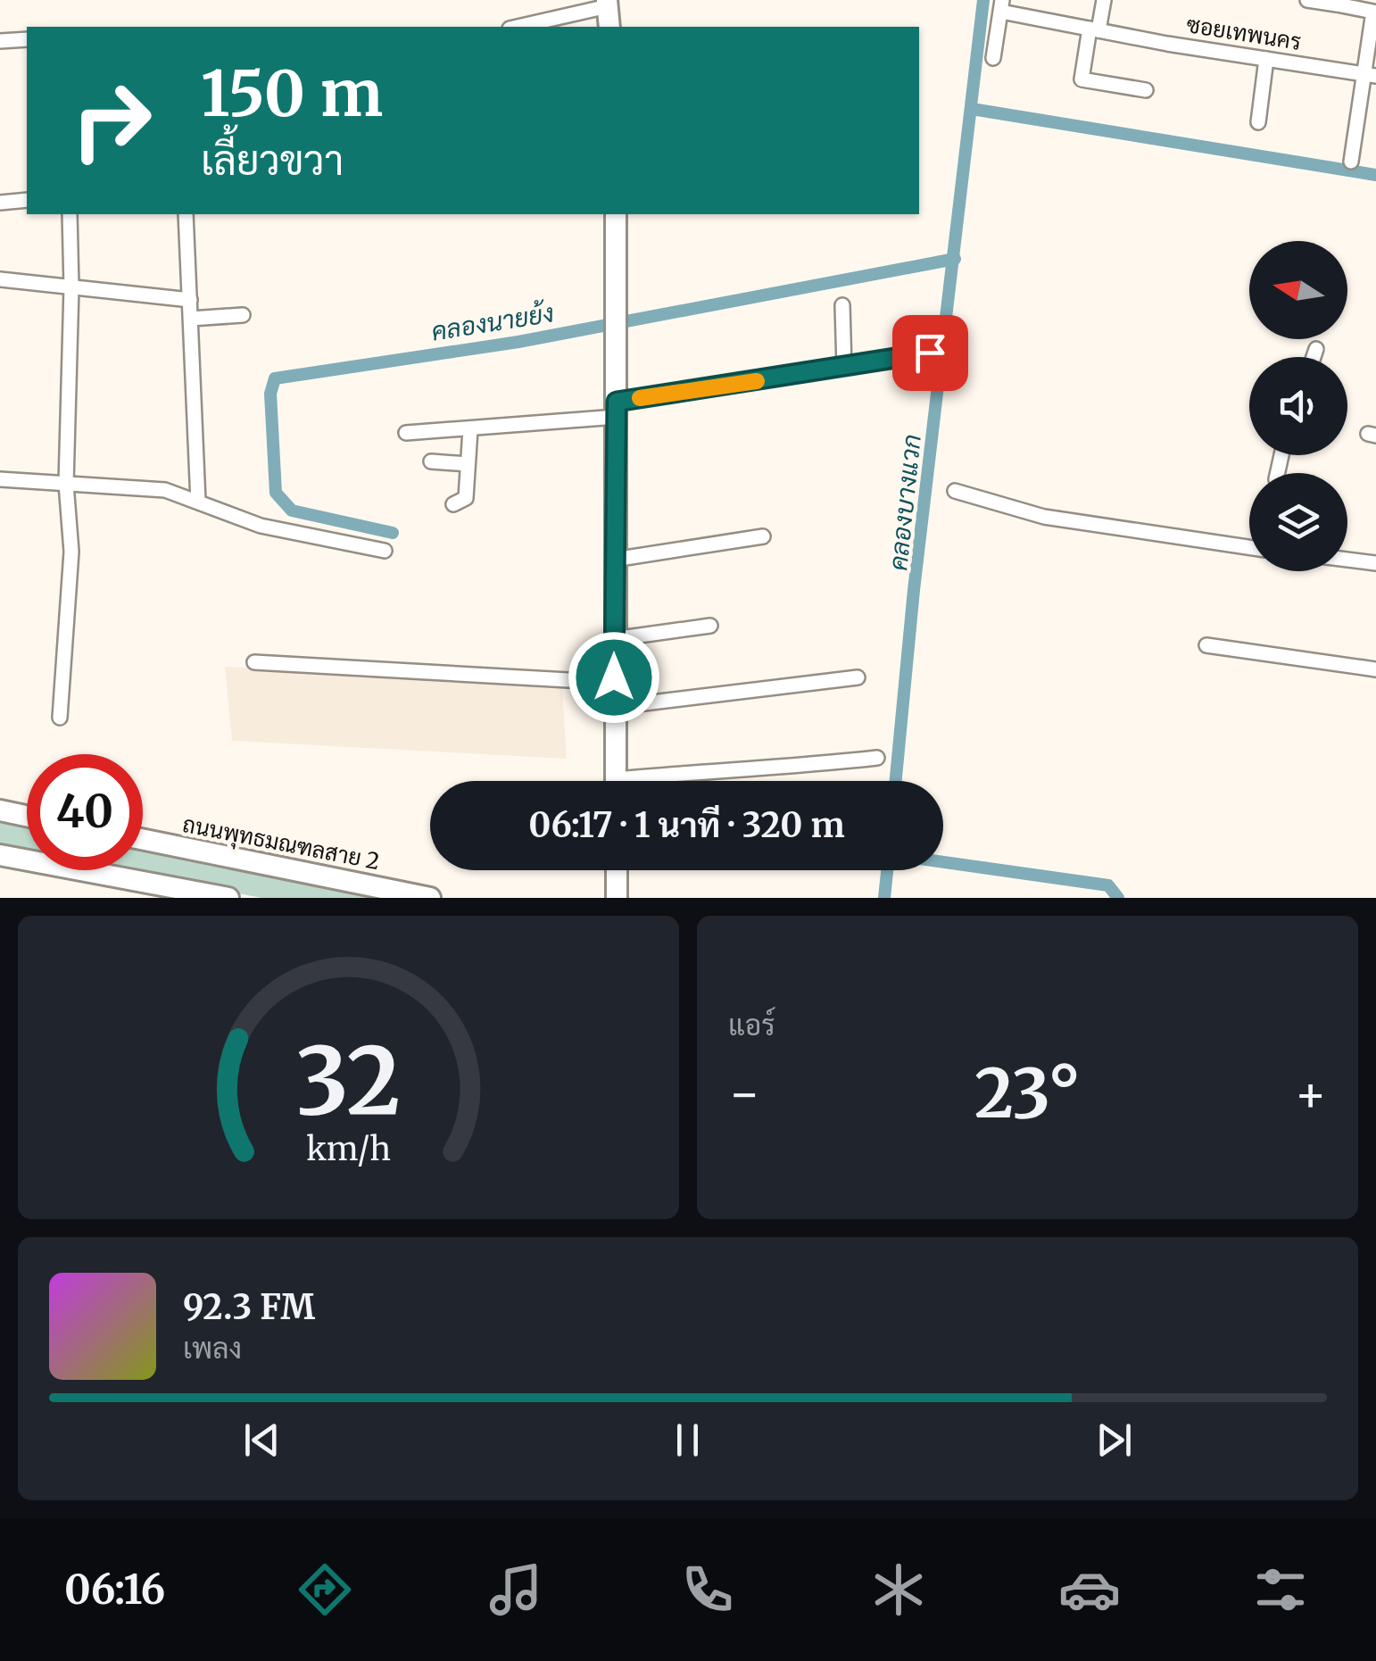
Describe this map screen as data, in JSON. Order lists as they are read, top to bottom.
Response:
{
  "streets": {
    "street": ["ซอยเทพนคร", "ถนนพุทธมณฑลสาย 2"]
  },
  "water": ["คลองนายย้ง", "คลองบางแวก"],
  "north": "left",
  "page": {
    "turn": ["150 m", "เลี้ยวขวา"],
    "limit": "40",
    "trip": "06:17 · 1 นาที · 320 m",
    "tile": "แอร์",
    "heat": ["−", "23°", "+"],
    "song": ["92.3 FM", "เพลง"],
    "tabs": "06:16",
    "gauge": ["32", "km/h"]
  }
}
